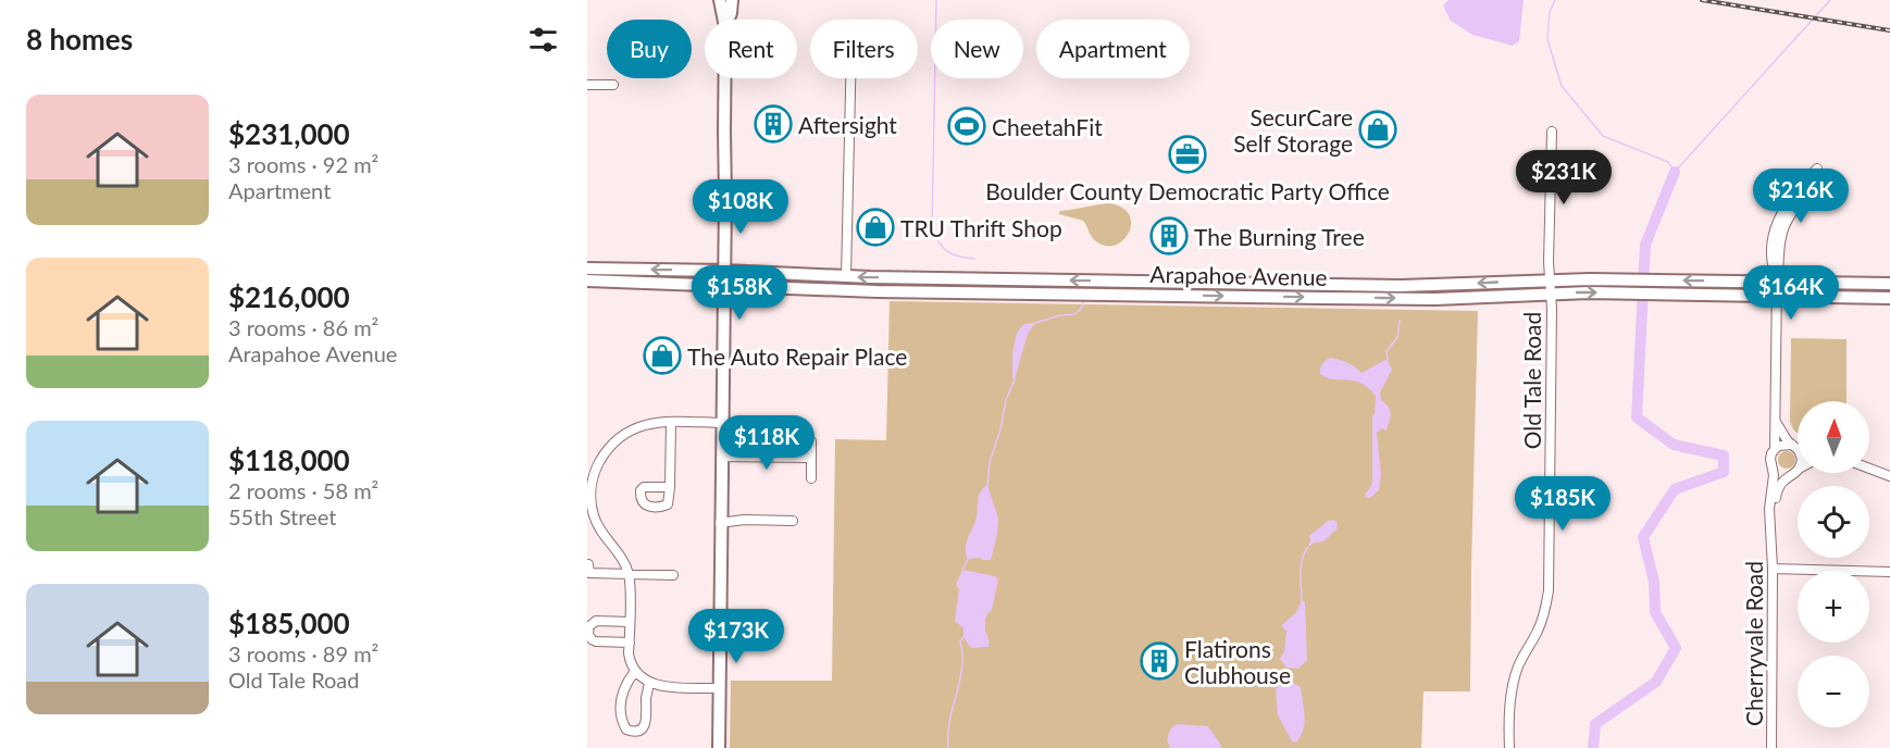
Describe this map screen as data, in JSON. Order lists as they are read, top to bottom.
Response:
{
  "streets": {
    "main road": ["Arapahoe Avenue"],
    "street": ["Old Tale Road", "Cherryvale Road"]
  },
  "crossings": [
    ["Arapahoe Avenue", "Old Tale Road"]
  ],
  "places": {
    "building": ["Aftersight", "The Burning Tree", "Flatirons Clubhouse"],
    "sports": ["CheetahFit"],
    "shop": ["SecurCare Self Storage", "TRU Thrift Shop", "The Auto Repair Place"],
    "office": ["Boulder County Democratic Party Office"]
  },
  "north": "top",
  "page": {
    "heading": "8 homes",
    "chip": [
      "Buy",
      "Rent",
      "Filters",
      "New",
      "Apartment"
    ],
    "list": [
      {
        "name": "$231,000",
        "note": "3 rooms · 92 m² · Apartment"
      },
      {
        "name": "$216,000",
        "note": "3 rooms · 86 m² · Arapahoe Avenue"
      },
      {
        "name": "$118,000",
        "note": "2 rooms · 58 m² · 55th Street"
      },
      {
        "name": "$185,000",
        "note": "3 rooms · 89 m² · Old Tale Road"
      }
    ],
    "price": [
      "$231K",
      "$216K",
      "$108K",
      "$158K",
      "$164K",
      "$118K",
      "$185K",
      "$173K"
    ],
    "map_buttons": ["+", "−"]
  }
}
